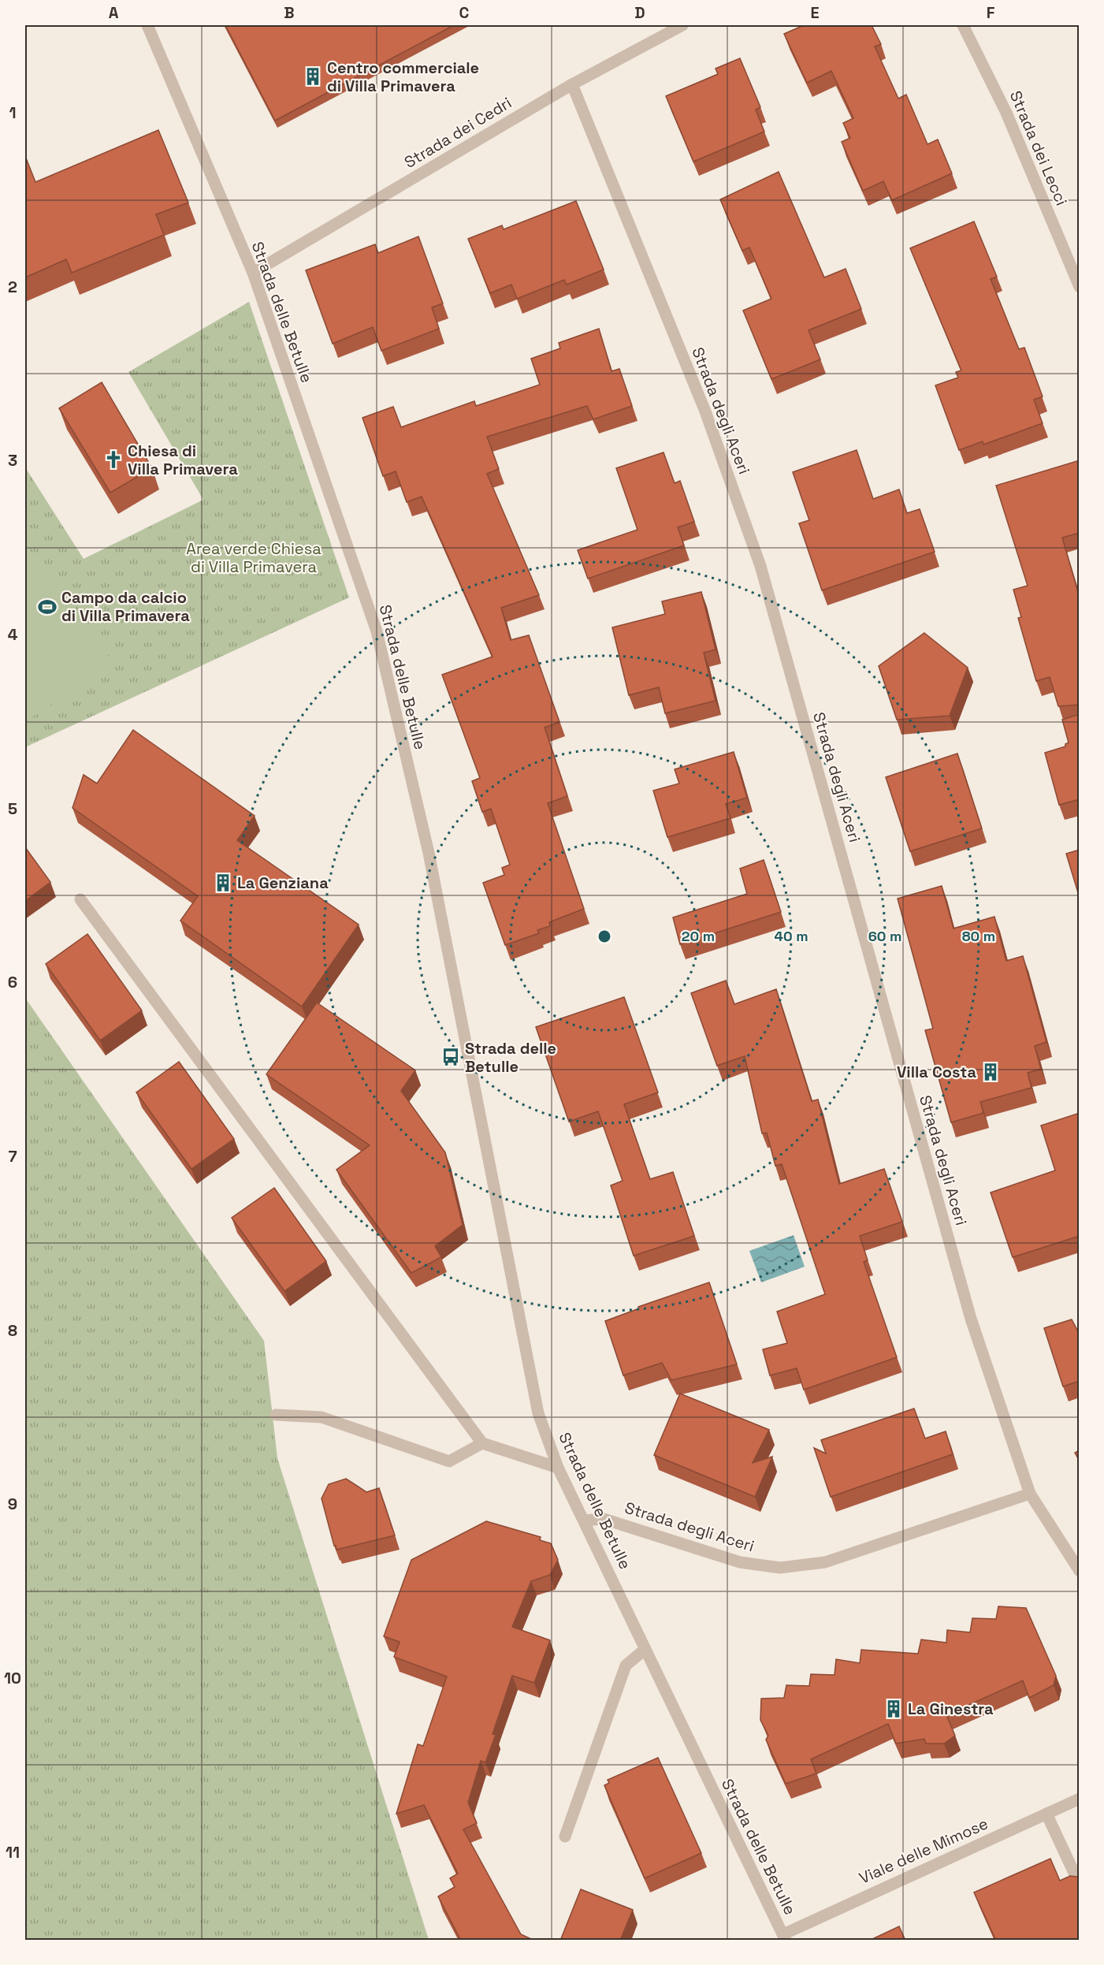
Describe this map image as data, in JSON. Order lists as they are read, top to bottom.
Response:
{
  "streets": {
    "street": [
      "Strada dei Cedri",
      "Strada dei Lecci",
      "Strada delle Betulle",
      "Strada degli Aceri",
      "Viale delle Mimose"
    ]
  },
  "crossings": [
    ["Strada dei Cedri", "Strada delle Betulle"],
    ["Strada dei Cedri", "Strada degli Aceri"],
    ["Strada delle Betulle", "Strada degli Aceri"],
    ["Strada delle Betulle", "Viale delle Mimose"]
  ],
  "parks": ["Area verde Chiesa di Villa Primavera"],
  "places": {
    "building": [
      "Centro commerciale di Villa Primavera",
      "La Genziana",
      "Villa Costa",
      "La Ginestra"
    ],
    "church": ["Chiesa di Villa Primavera"],
    "sports": ["Campo da calcio di Villa Primavera"],
    "bus stop": ["Strada delle Betulle"]
  },
  "grid": {
    "columns": [
      "A",
      "B",
      "C",
      "D",
      "E",
      "F"
    ],
    "rows": [
      "1",
      "2",
      "3",
      "4",
      "5",
      "6",
      "7",
      "8",
      "9",
      "10",
      "11"
    ]
  },
  "rings": [
    "20 m",
    "40 m",
    "60 m",
    "80 m"
  ]
}
